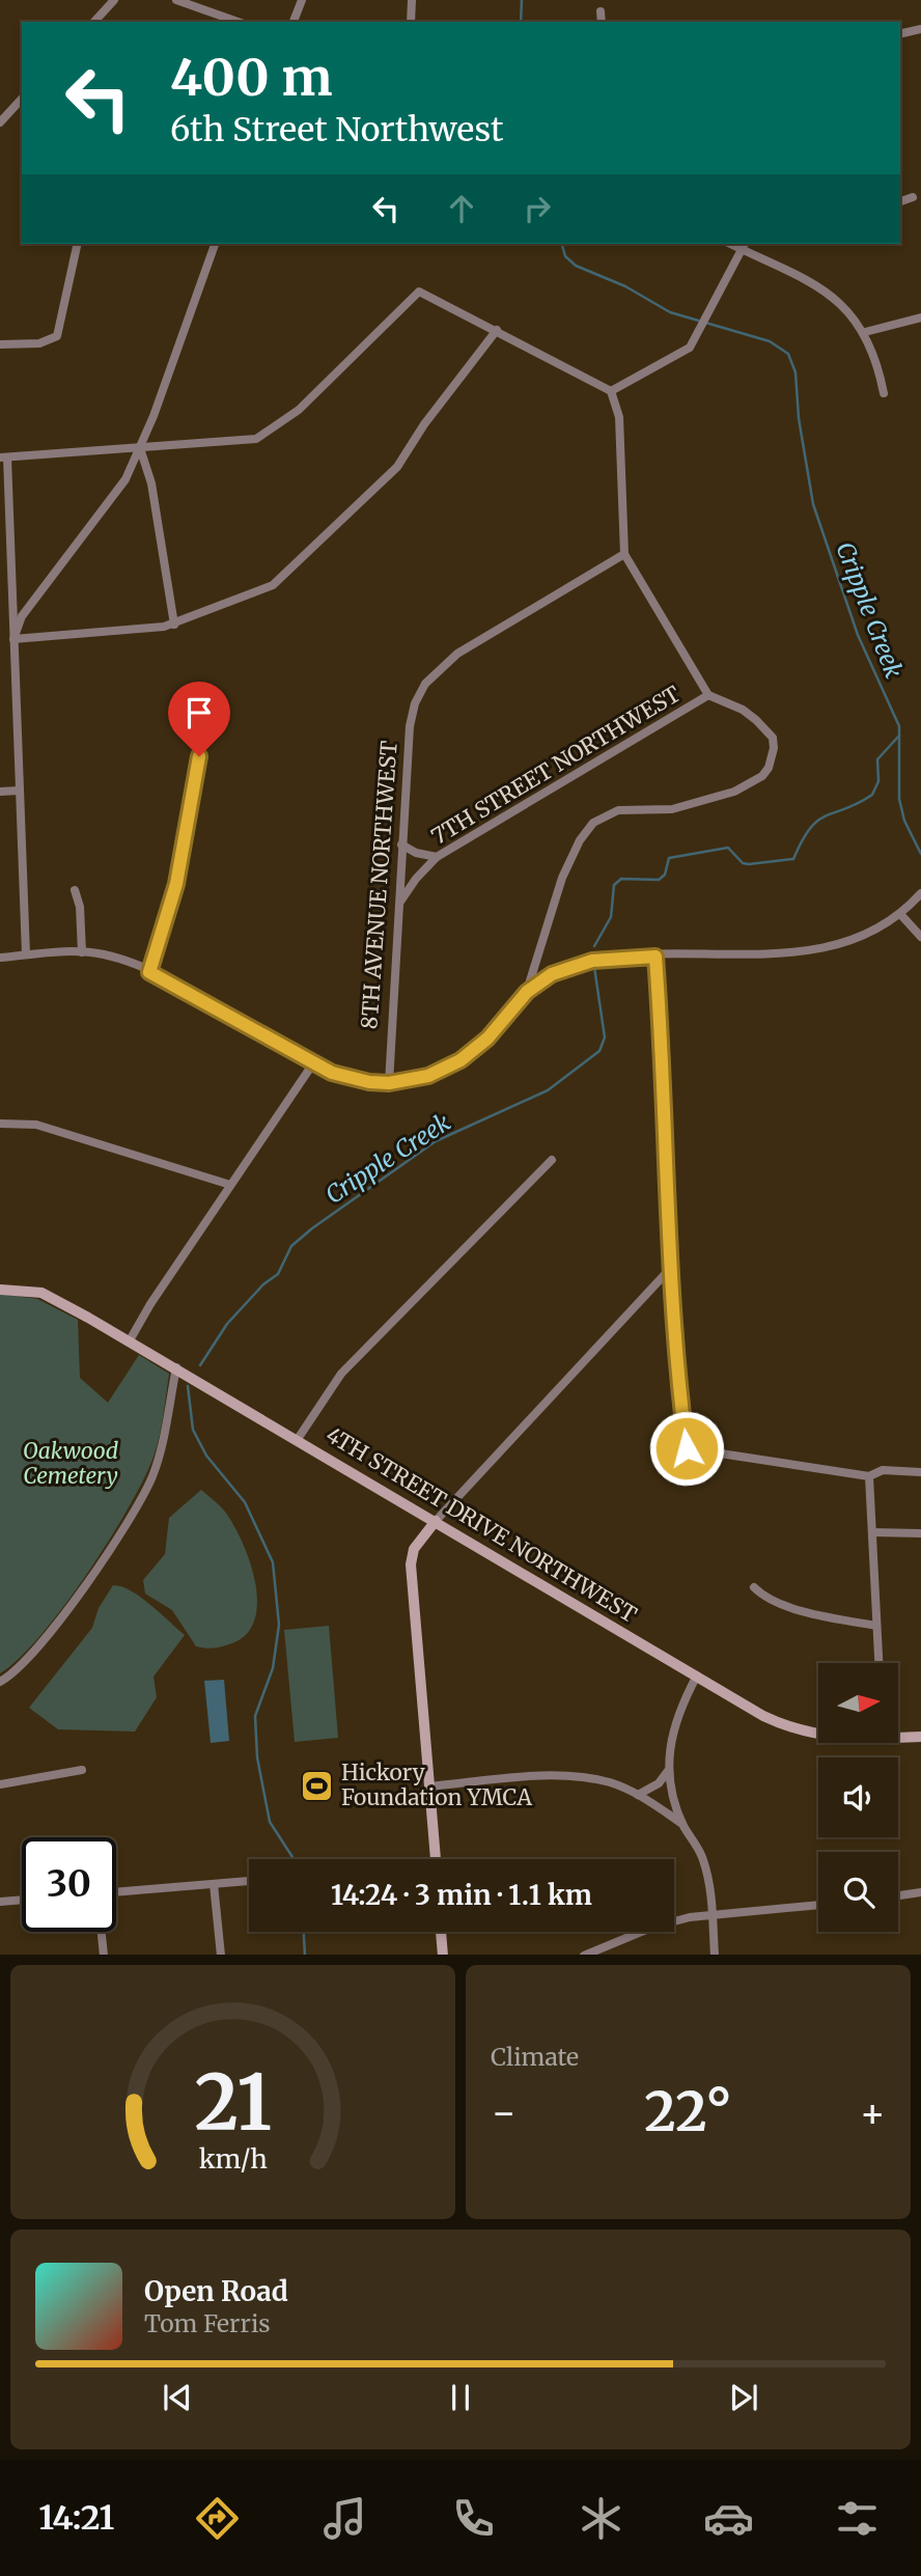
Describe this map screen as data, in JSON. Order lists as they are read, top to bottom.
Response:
{
  "streets": {
    "main road": ["4TH STREET DRIVE NORTHWEST"],
    "street": ["7TH STREET NORTHWEST", "8TH AVENUE NORTHWEST"]
  },
  "crossings": [
    ["7TH STREET NORTHWEST", "8TH AVENUE NORTHWEST"]
  ],
  "water": ["Cripple Creek"],
  "parks": ["Oakwood Cemetery"],
  "places": {
    "sports": ["Hickory Foundation YMCA"]
  },
  "north": "right",
  "page": {
    "turn": ["400 m", "6th Street Northwest"],
    "limit": "30",
    "trip": "14:24 · 3 min · 1.1 km",
    "tile": "Climate",
    "heat": ["−", "22°", "+"],
    "song": ["Open Road", "Tom Ferris"],
    "tabs": "14:21",
    "gauge": ["21", "km/h"]
  }
}
